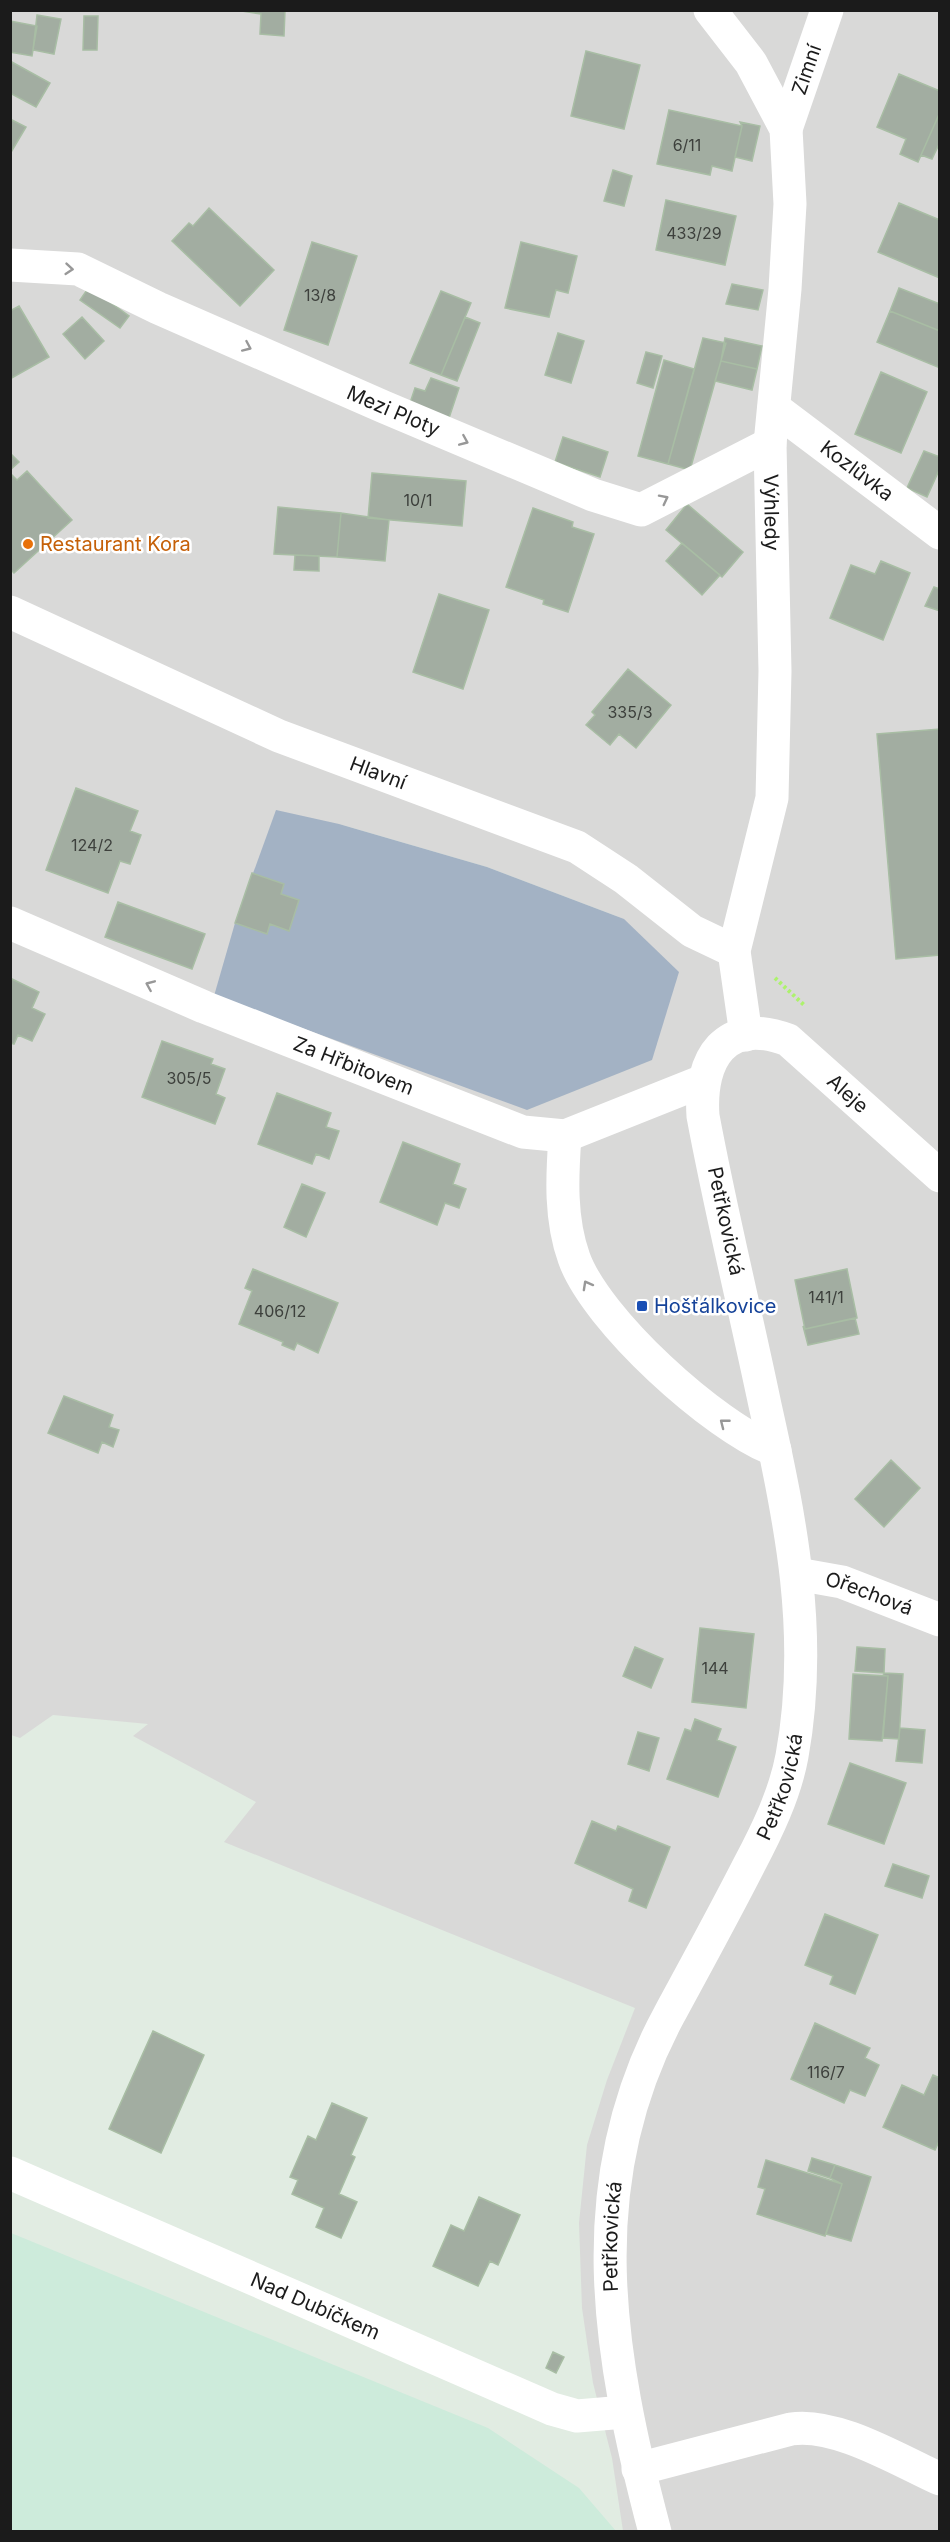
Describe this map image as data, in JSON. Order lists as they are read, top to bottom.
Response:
{
  "streets": {
    "street": [
      "Zimní",
      "Mezi Ploty",
      "Kozlůvka",
      "Výhledy",
      "Hlavní",
      "Za Hřbitovem",
      "Aleje",
      "Petřkovická",
      "Ořechová",
      "Nad Dubíčkem"
    ]
  },
  "crossings": [
    ["Zimní", "Výhledy"],
    ["Mezi Ploty", "Výhledy"],
    ["Kozlůvka", "Výhledy"],
    ["Výhledy", "Hlavní"],
    ["Výhledy", "Aleje"],
    ["Výhledy", "Petřkovická"],
    ["Za Hřbitovem", "Petřkovická"],
    ["Aleje", "Petřkovická"],
    ["Petřkovická", "Ořechová"],
    ["Petřkovická", "Nad Dubíčkem"]
  ],
  "one_way": ["Mezi Ploty", "Za Hřbitovem"],
  "places": {
    "other": ["Restaurant Kora"],
    "transit": ["Hošťálkovice"]
  },
  "house_numbers": [
    "6/11",
    "433/29",
    "13/8",
    "10/1",
    "335/3",
    "124/2",
    "305/5",
    "141/1",
    "406/12",
    "144",
    "116/7"
  ]
}
